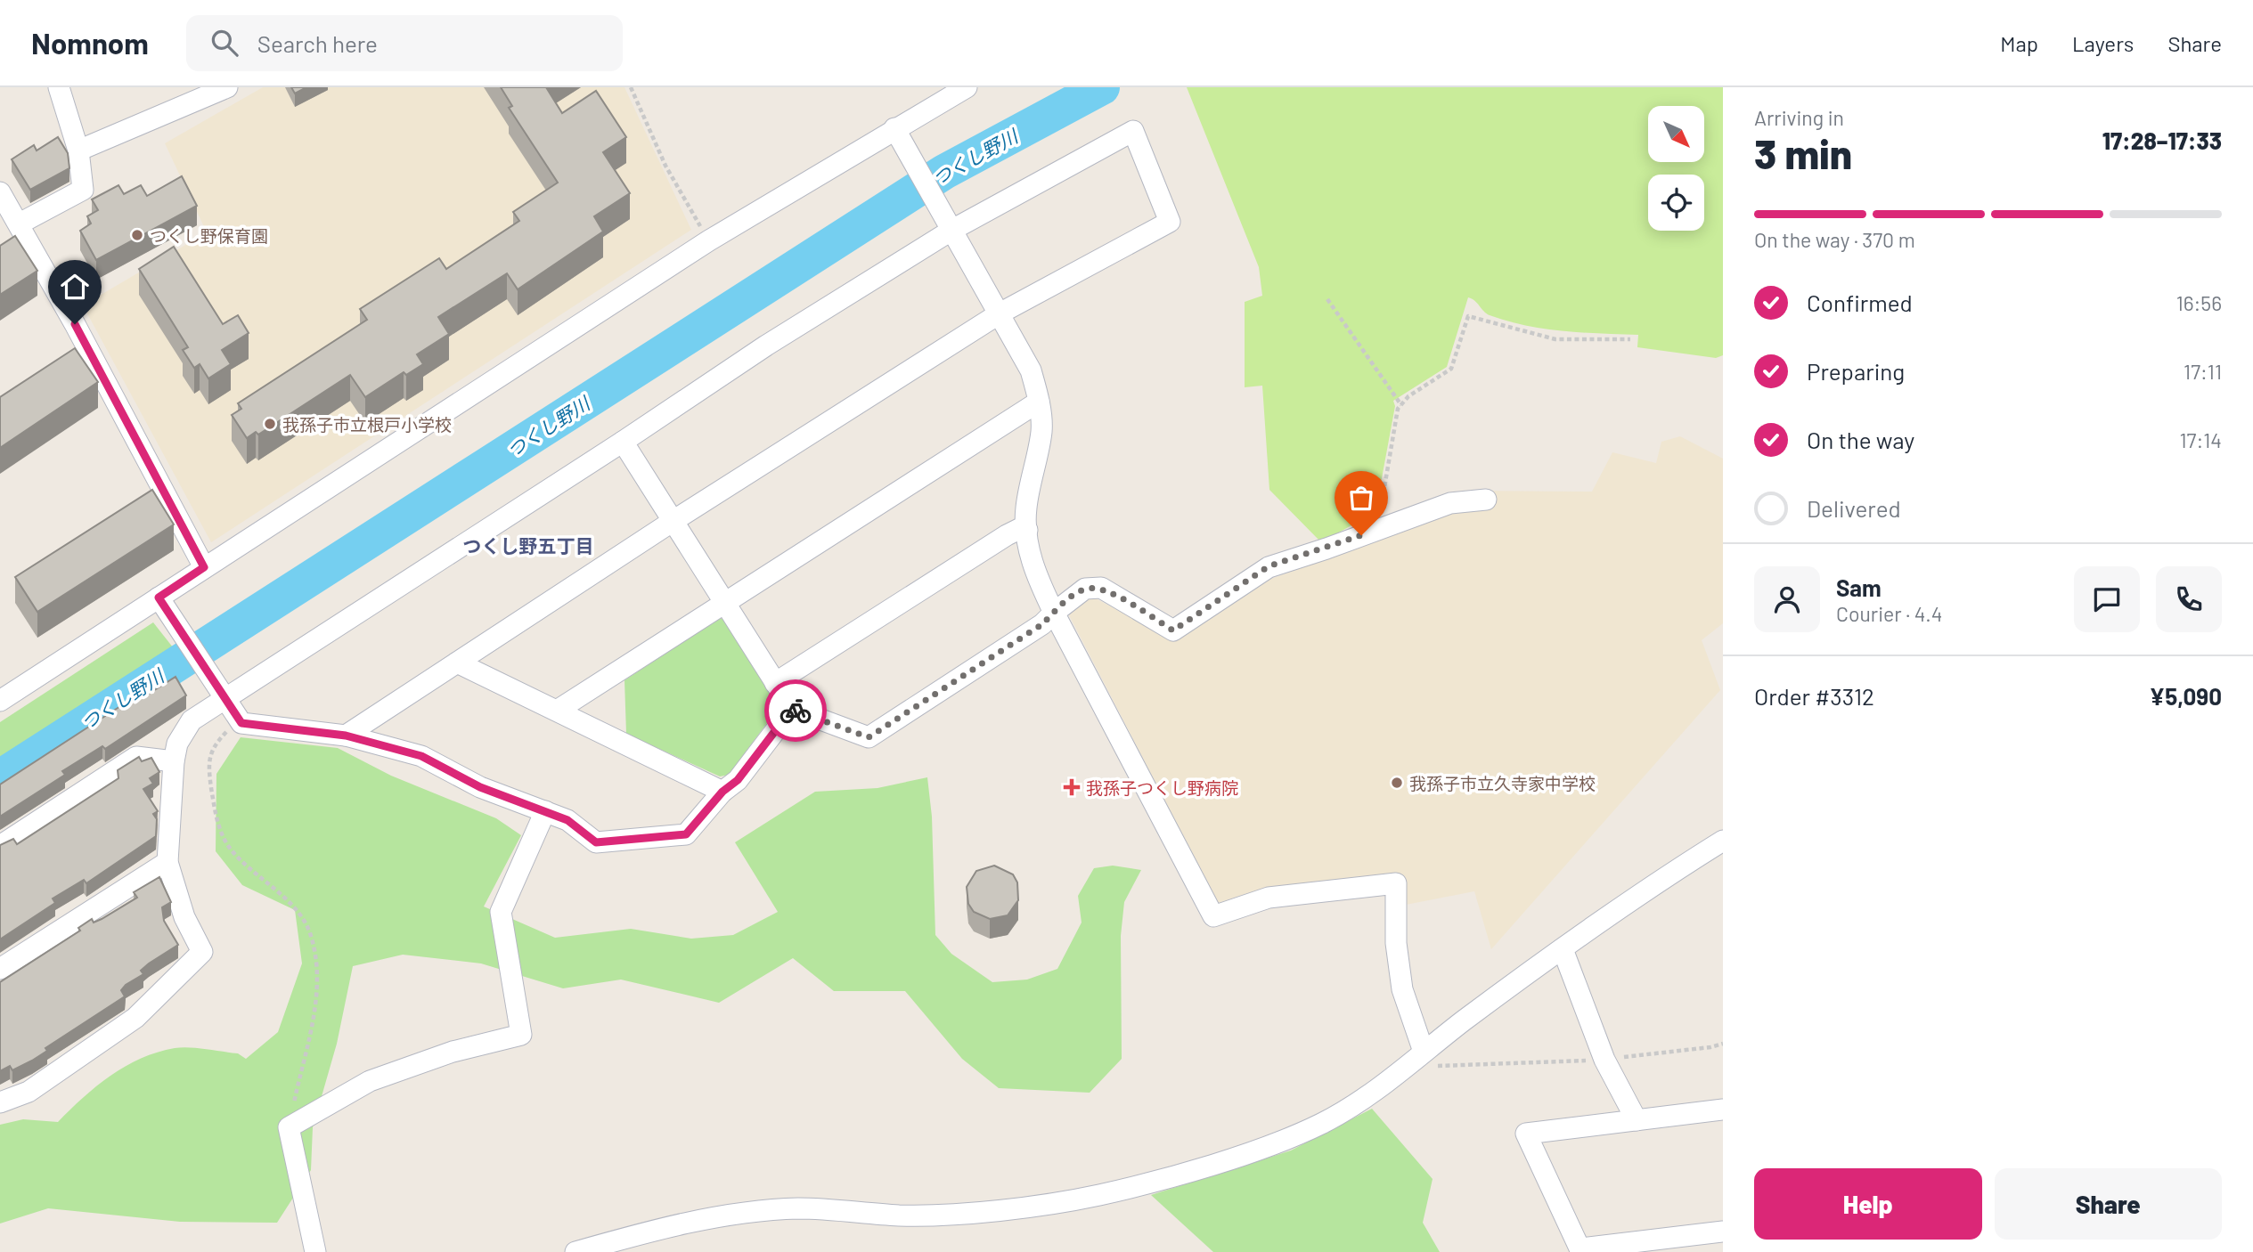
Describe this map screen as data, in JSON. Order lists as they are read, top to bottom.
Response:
{
  "districts": ["つくし野五丁目"],
  "water": ["つくし野川"],
  "places": {
    "other": ["つくし野保育園", "我孫子市立根戸小学校", "我孫子市立久寺家中学校"],
    "health": ["我孫子つくし野病院"]
  },
  "north": "bottom right",
  "page": {
    "header": "Nomnom",
    "search": "Search here",
    "nav": ["Map", "Layers", "Share"],
    "heading": ["3 min", "Arriving in", "17:28–17:33"],
    "panel": [
      "Sam",
      "Courier · 4.4",
      "Order #3312",
      "¥5,090"
    ],
    "bar": "On the way · 370 m",
    "list": [
      ["Confirmed", "16:56"],
      ["Preparing", "17:11"],
      ["On the way", "17:14"],
      "Delivered"
    ],
    "buttons": ["Help", "Share"]
  }
}
